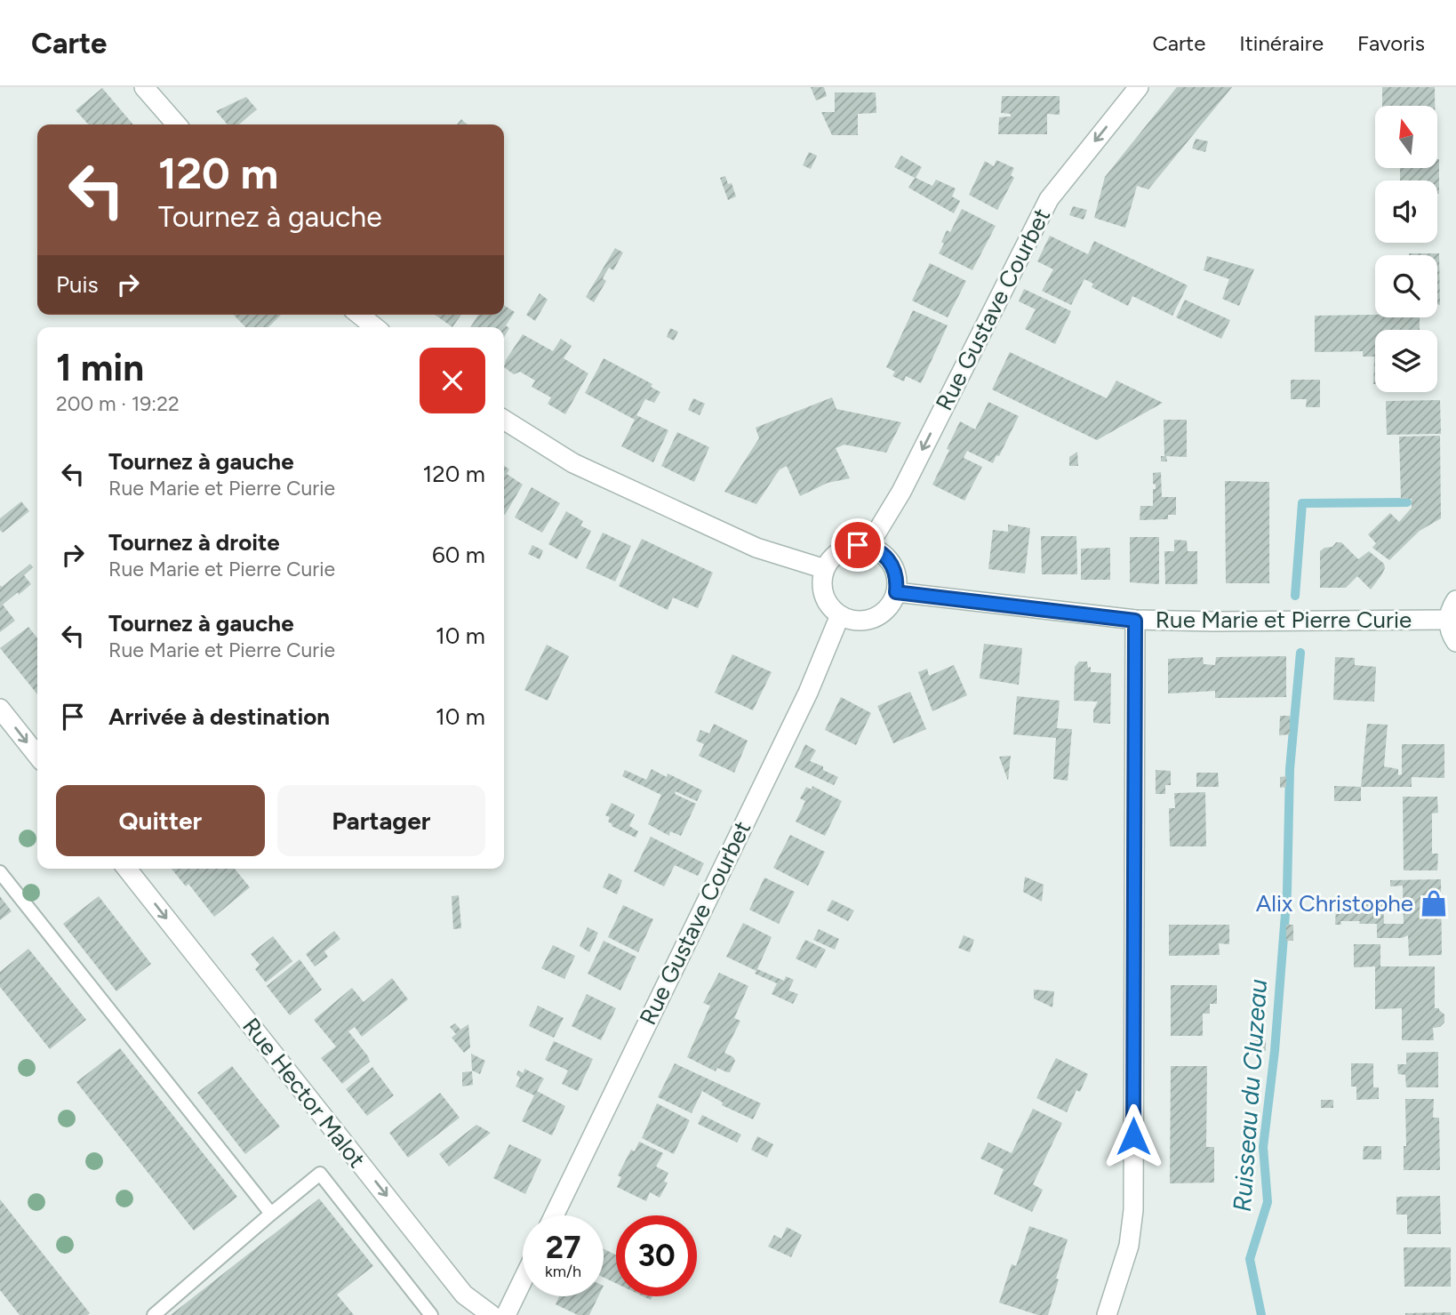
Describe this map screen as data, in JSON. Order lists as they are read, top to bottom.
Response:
{
  "streets": {
    "street": ["Rue Gustave Courbet", "Rue Marie et Pierre Curie", "Rue Hector Malot"]
  },
  "crossings": [
    ["Rue Gustave Courbet", "Rue Marie et Pierre Curie"]
  ],
  "one_way": ["Rue Gustave Courbet", "Rue Hector Malot"],
  "water": ["Ruisseau du Cluzeau"],
  "places": {
    "shop": ["Alix Christophe"]
  },
  "north": "top",
  "page": {
    "header": "Carte",
    "nav": ["Carte", "Itinéraire", "Favoris"],
    "turn": ["120 m", "Tournez à gauche"],
    "then": "Puis",
    "heading": ["1 min", "200 m · 19:22"],
    "list": [
      {
        "name": "Tournez à gauche",
        "note": "Rue Marie et Pierre Curie",
        "value": "120 m"
      },
      {
        "name": "Tournez à droite",
        "note": "Rue Marie et Pierre Curie",
        "value": "60 m"
      },
      {
        "name": "Tournez à gauche",
        "note": "Rue Marie et Pierre Curie",
        "value": "10 m"
      },
      {
        "name": "Arrivée à destination",
        "value": "10 m"
      }
    ],
    "buttons": ["Quitter", "Partager"],
    "speed": "27 km/h",
    "limit": "30"
  }
}
